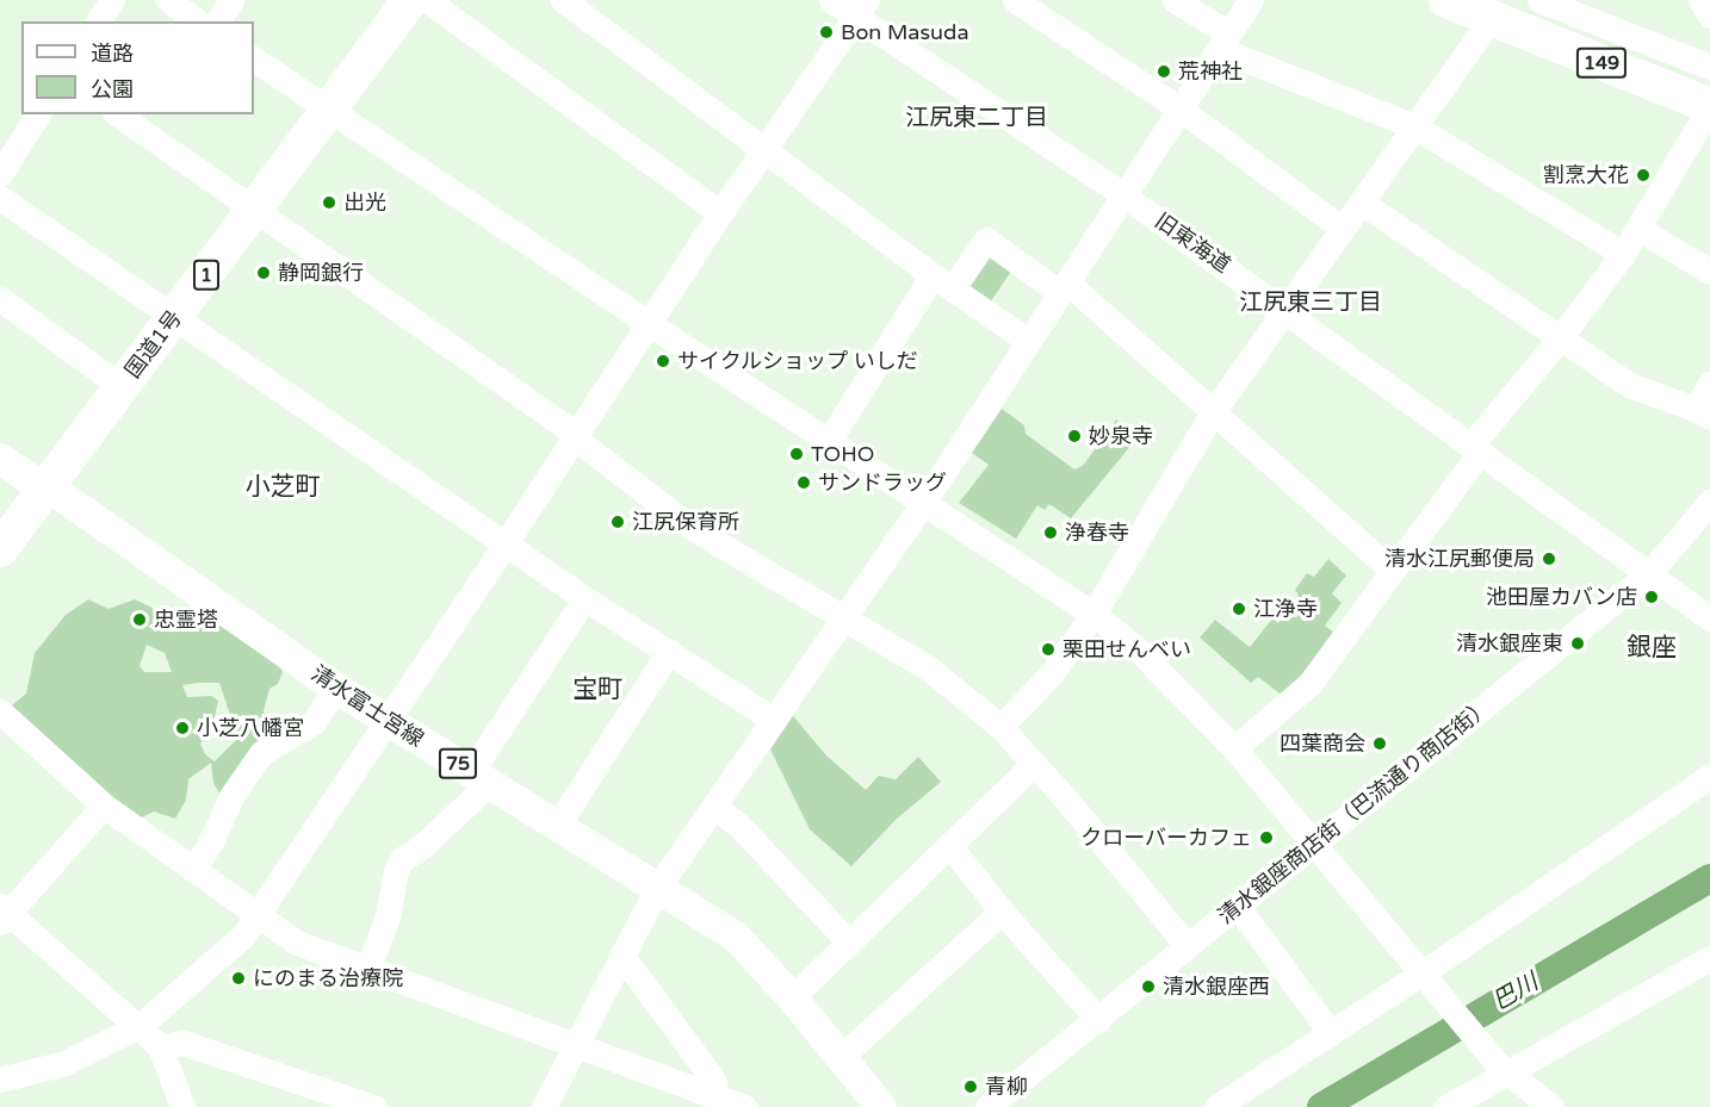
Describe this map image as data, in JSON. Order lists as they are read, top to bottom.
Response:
{
  "streets": {
    "highway": ["149", "1", "国道1号"],
    "main road": ["清水富士宮線", "75"],
    "street": ["旧東海道", "清水銀座商店街（巴流通り商店街）"]
  },
  "crossings": [
    ["旧東海道", "清水銀座商店街（巴流通り商店街）"],
    ["国道1号", "清水富士宮線"]
  ],
  "districts": [
    "江尻東二丁目",
    "江尻東三丁目",
    "小芝町",
    "銀座",
    "宝町"
  ],
  "water": ["巴川"],
  "places": [
    "Bon Masuda",
    "荒神社",
    "割烹大花",
    "出光",
    "静岡銀行",
    "サイクルショップ いしだ",
    "妙泉寺",
    "TOHO",
    "サンドラッグ",
    "江尻保育所",
    "浄春寺",
    "清水江尻郵便局",
    "池田屋カバン店",
    "江浄寺",
    "忠霊塔",
    "清水銀座東",
    "栗田せんべい",
    "小芝八幡宮",
    "四葉商会",
    "クローバーカフェ",
    "にのまる治療院",
    "清水銀座西",
    "青柳"
  ],
  "legend": ["道路", "公園"]
}
